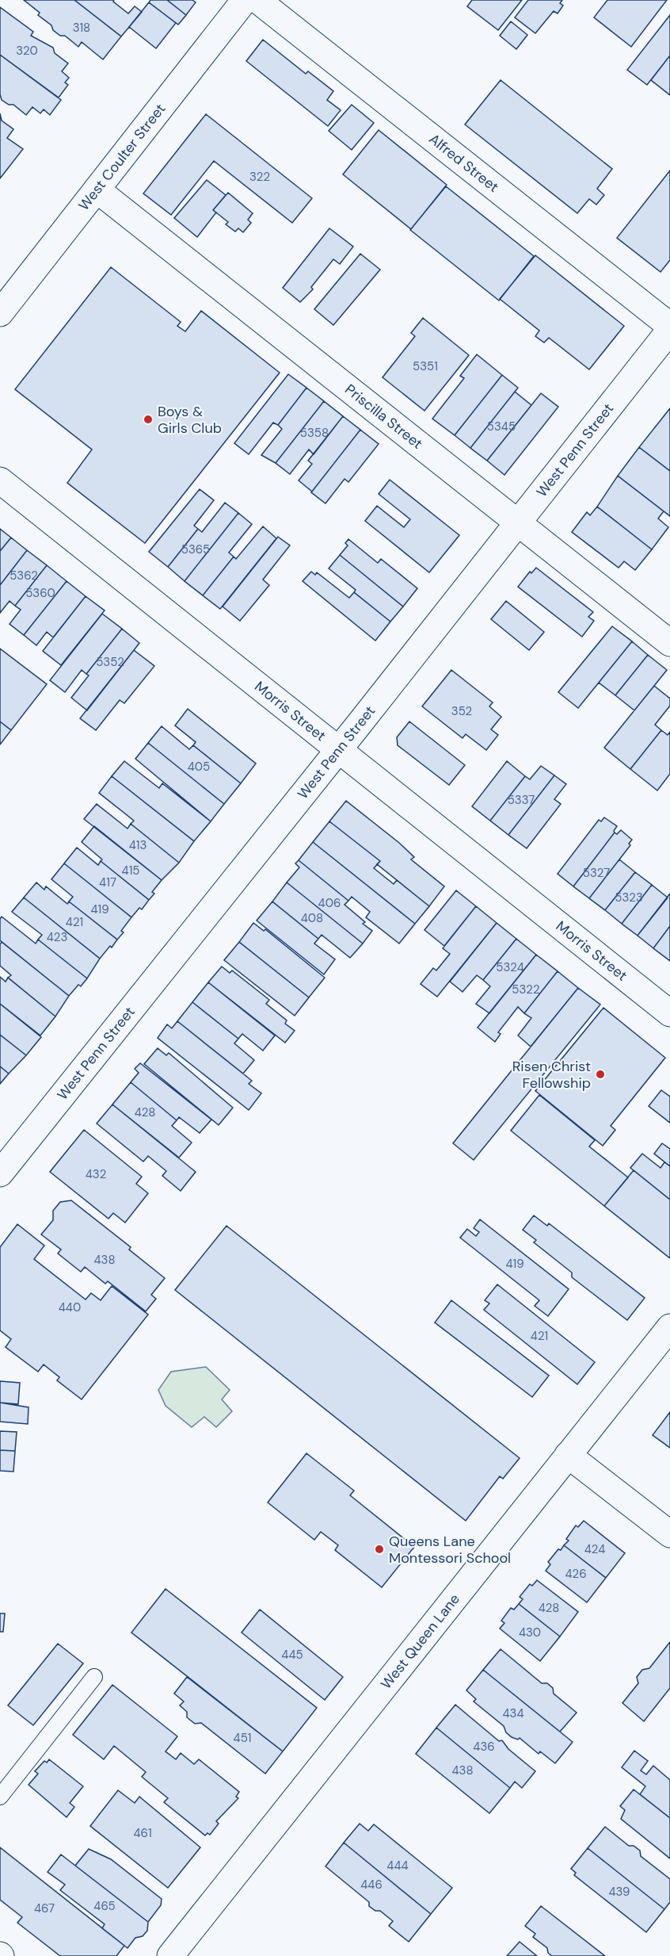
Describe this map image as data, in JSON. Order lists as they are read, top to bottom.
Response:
{
  "streets": {
    "street": [
      "West Coulter Street",
      "Alfred Street",
      "Priscilla Street",
      "West Penn Street",
      "Morris Street",
      "West Queen Lane"
    ]
  },
  "crossings": [
    ["West Coulter Street", "Priscilla Street"],
    ["Priscilla Street", "West Penn Street"],
    ["West Penn Street", "Morris Street"]
  ],
  "places": ["Boys & Girls Club", "Risen Christ Fellowship", "Queens Lane Montessori School"],
  "house_numbers": [
    "318",
    "320",
    "322",
    "5351",
    "5345",
    "5358",
    "5365",
    "5362",
    "5360",
    "5352",
    "352",
    "405",
    "5337",
    "413",
    "415",
    "5327",
    "417",
    "5323",
    "406",
    "419",
    "408",
    "421",
    "423",
    "5324",
    "5322",
    "428",
    "432",
    "438",
    "419",
    "440",
    "421",
    "424",
    "426",
    "428",
    "430",
    "445",
    "434",
    "451",
    "436",
    "438",
    "461",
    "444",
    "446",
    "439",
    "465",
    "467"
  ]
}
